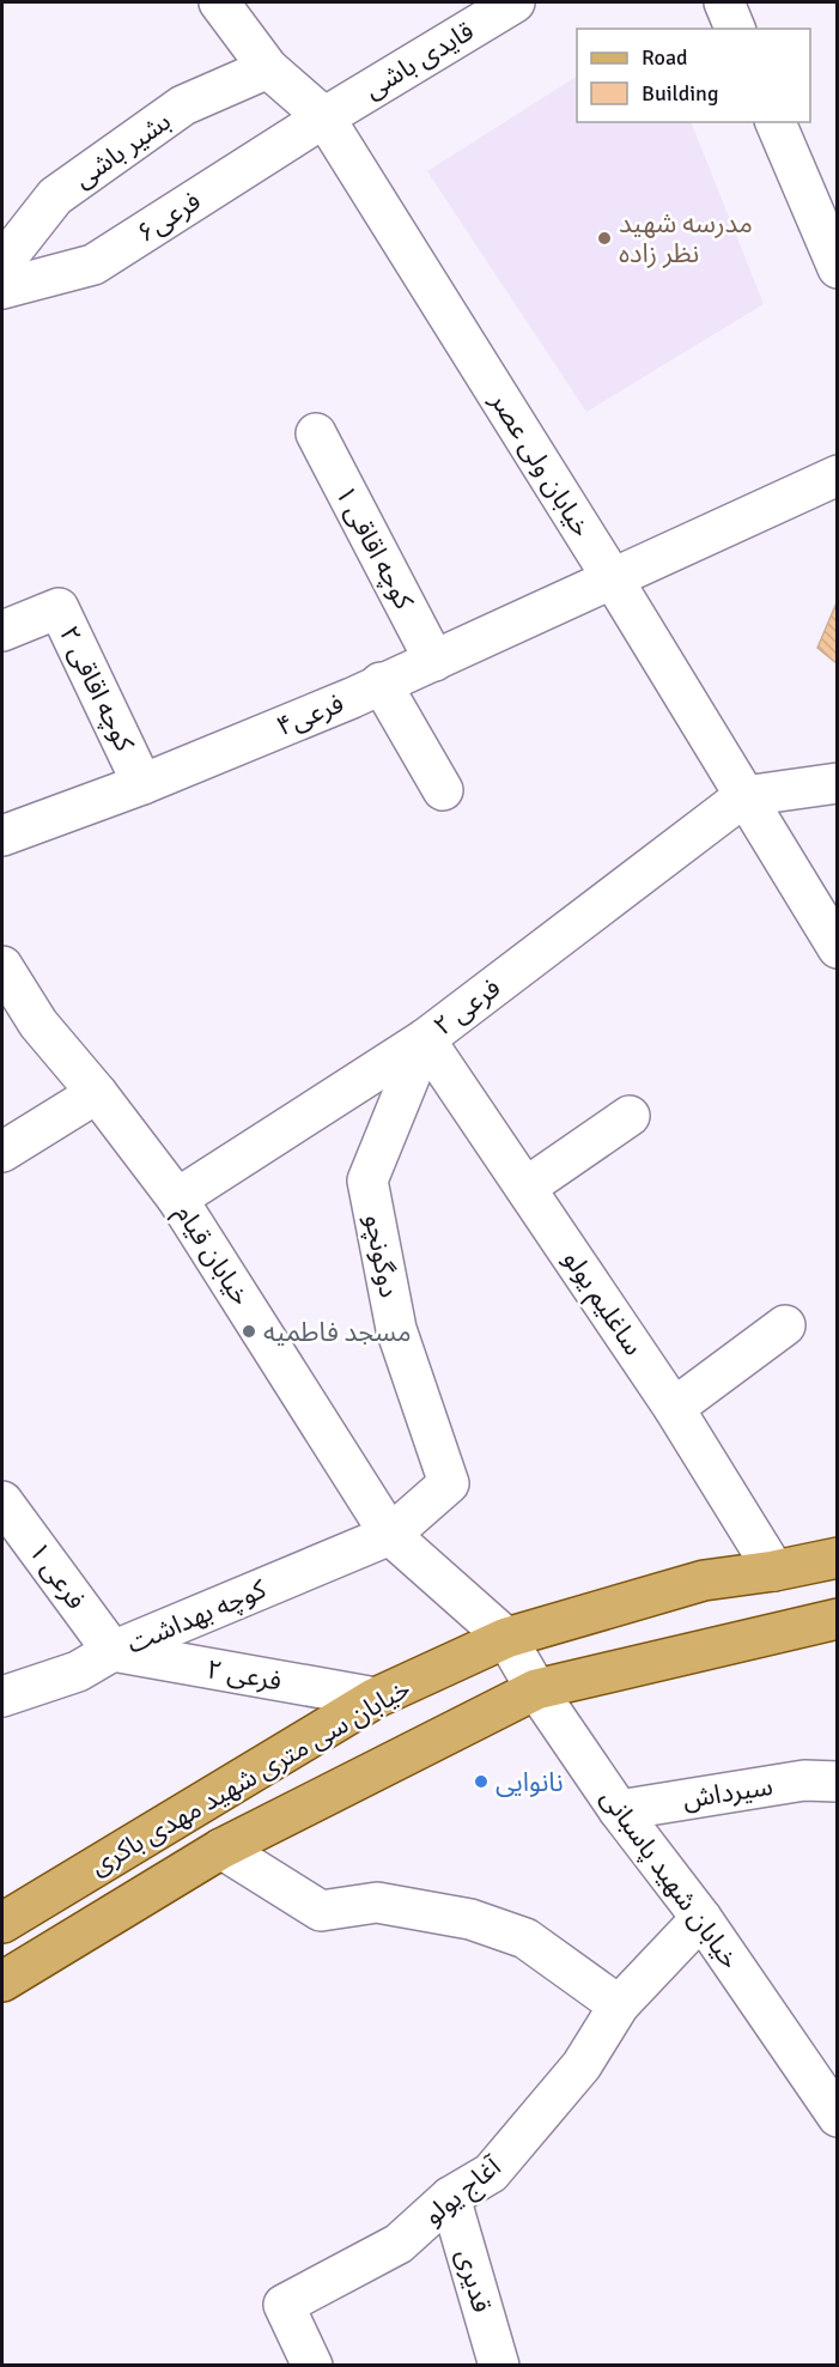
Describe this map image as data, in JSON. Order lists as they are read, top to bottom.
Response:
{
  "streets": {
    "main road": ["خیابان سی متری شهید مهدی باکری"],
    "street": [
      "قایدی باشی",
      "بشیر باشی",
      "فرعی۶",
      "خیابان ولی عصر",
      "کوچه اقاقی ۱",
      "کوچه اقاقی ۲",
      "فرعی۴",
      "فرعی ۲",
      "خیابان قیام",
      "دوگونچو",
      "ساغلیم یولو",
      "فرعی ۱",
      "کوچه بهداشت",
      "سیرداش",
      "خیابان شهید پاسبانی",
      "آغاج یولو",
      "قدیری"
    ]
  },
  "crossings": [
    ["قایدی باشی", "فرعی۶"],
    ["قایدی باشی", "خیابان ولی عصر"],
    ["بشیر باشی", "خیابان ولی عصر"],
    ["فرعی۶", "خیابان ولی عصر"],
    ["خیابان ولی عصر", "فرعی۴"],
    ["خیابان ولی عصر", "فرعی ۲"],
    ["کوچه اقاقی ۱", "فرعی۴"],
    ["کوچه اقاقی ۲", "فرعی۴"],
    ["فرعی ۲", "خیابان قیام"],
    ["فرعی ۲", "دوگونچو"],
    ["فرعی ۲", "ساغلیم یولو"],
    ["فرعی ۲", "فرعی ۱"],
    ["فرعی ۲", "کوچه بهداشت"],
    ["فرعی ۲", "خیابان سی متری شهید مهدی باکری"],
    ["خیابان قیام", "دوگونچو"],
    ["خیابان قیام", "کوچه بهداشت"],
    ["خیابان قیام", "خیابان سی متری شهید مهدی باکری"],
    ["خیابان قیام", "خیابان شهید پاسبانی"],
    ["دوگونچو", "ساغلیم یولو"],
    ["دوگونچو", "کوچه بهداشت"],
    ["ساغلیم یولو", "خیابان سی متری شهید مهدی باکری"],
    ["فرعی ۱", "کوچه بهداشت"],
    ["خیابان سی متری شهید مهدی باکری", "خیابان شهید پاسبانی"],
    ["سیرداش", "خیابان شهید پاسبانی"],
    ["خیابان شهید پاسبانی", "آغاج یولو"],
    ["آغاج یولو", "قدیری"]
  ],
  "places": ["مدرسه شهید نظر زاده", "مسجد فاطمیه", "نانوایی"],
  "legend": ["Road", "Building"]
}
